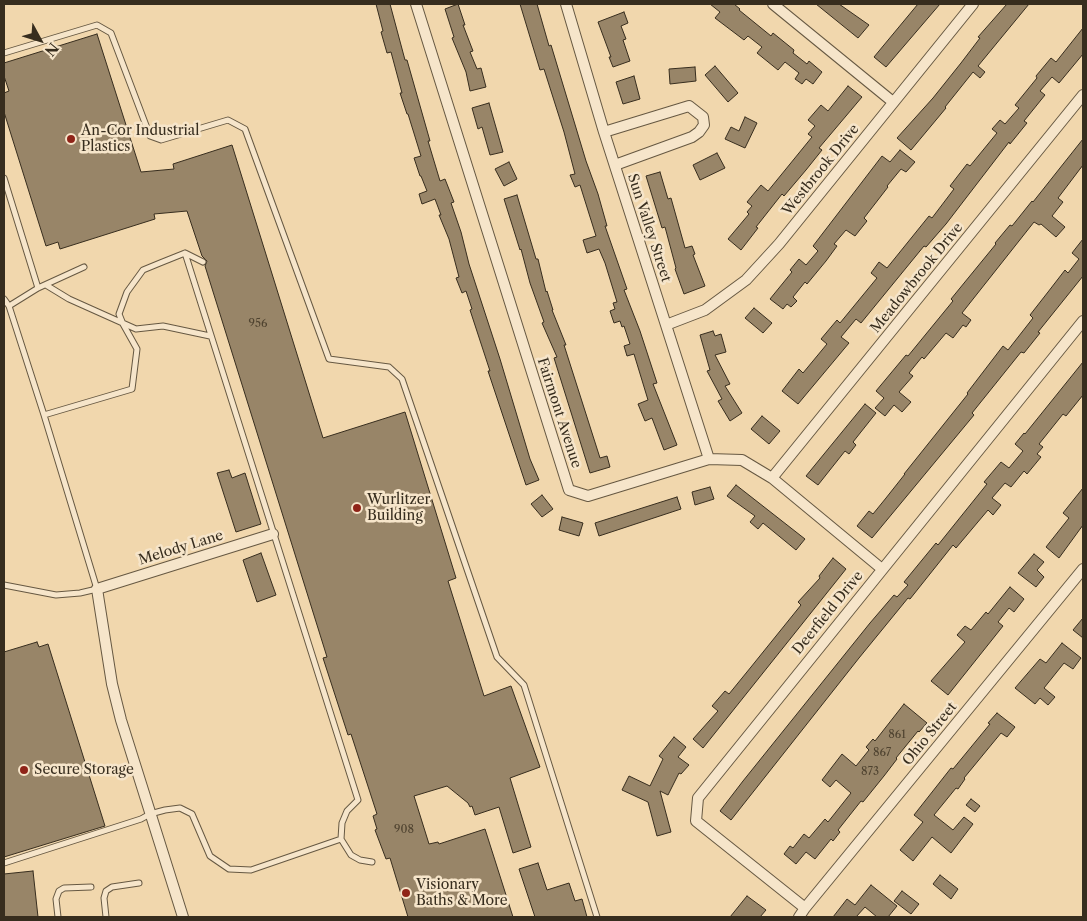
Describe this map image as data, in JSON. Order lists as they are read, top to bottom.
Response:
{
  "streets": {
    "street": [
      "Westbrook Drive",
      "Sun Valley Street",
      "Meadowbrook Drive",
      "Fairmont Avenue",
      "Melody Lane",
      "Deerfield Drive",
      "Ohio Street"
    ]
  },
  "crossings": [
    ["Westbrook Drive", "Sun Valley Street"],
    ["Sun Valley Street", "Fairmont Avenue"],
    ["Meadowbrook Drive", "Fairmont Avenue"],
    ["Fairmont Avenue", "Deerfield Drive"],
    ["Deerfield Drive", "Ohio Street"]
  ],
  "places": [
    "An-Cor Industrial Plastics",
    "Wurlitzer Building",
    "Secure Storage",
    "Visionary Baths & More"
  ],
  "house_numbers": [
    "956",
    "861",
    "867",
    "873",
    "908"
  ],
  "north": "bottom right"
}
